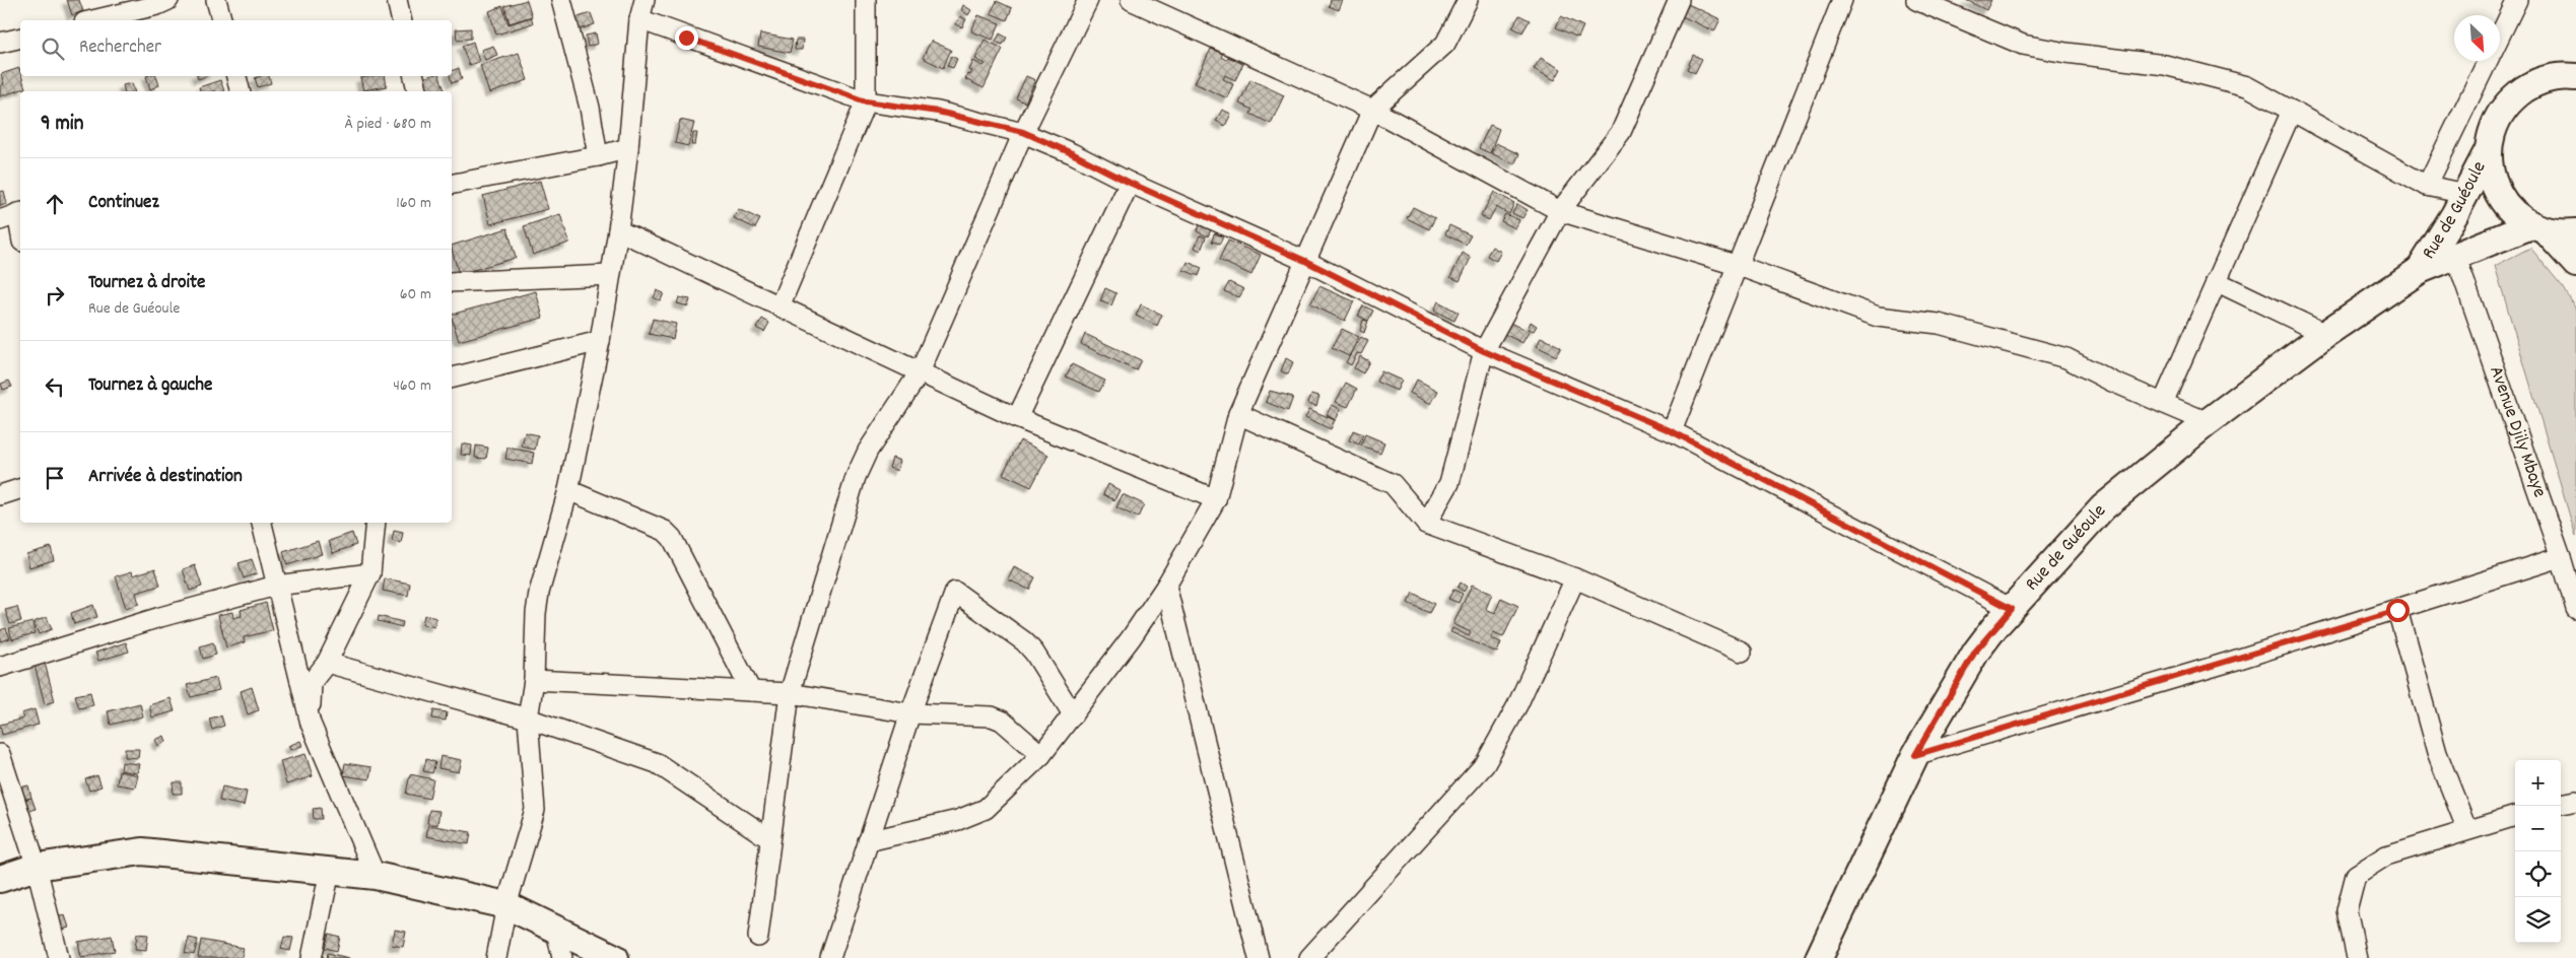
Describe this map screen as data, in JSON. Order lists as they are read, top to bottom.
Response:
{
  "streets": {
    "main road": ["Rue de Guéoule"],
    "street": ["Avenue Djily Mbaye"]
  },
  "crossings": [
    ["Rue de Guéoule", "Avenue Djily Mbaye"]
  ],
  "north": "bottom right",
  "page": {
    "search": "Rechercher",
    "heading": ["9 min", "À pied · 680 m"],
    "list": [
      ["Continuez", "160 m"],
      ["Tournez à droite", "Rue de Guéoule", "60 m"],
      ["Tournez à gauche", "460 m"],
      "Arrivée à destination"
    ],
    "map_buttons": ["+", "−"]
  }
}
